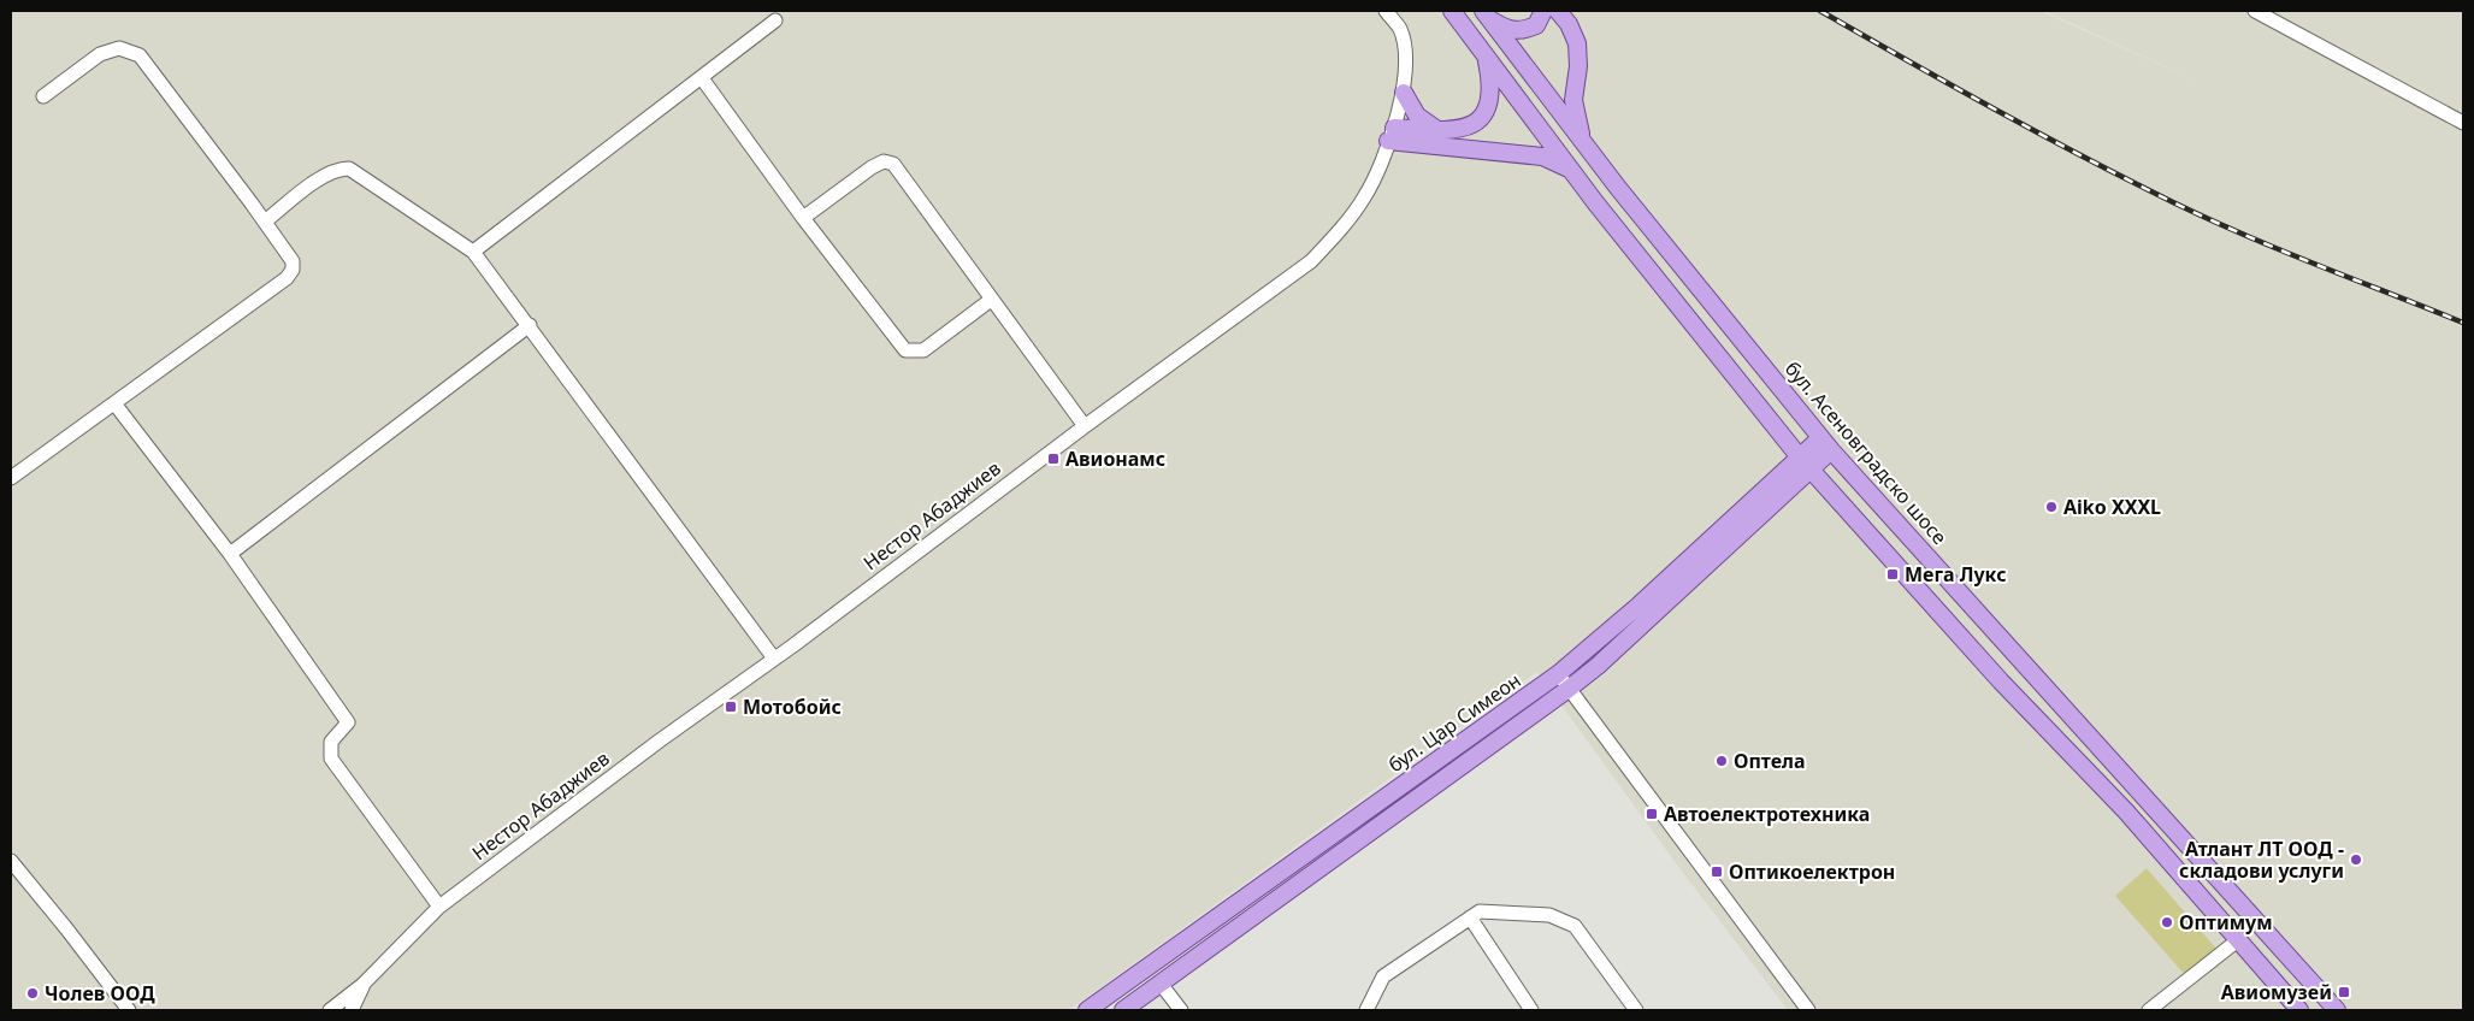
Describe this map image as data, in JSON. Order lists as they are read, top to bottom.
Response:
{
  "streets": {
    "main road": ["бул. Асеновградско шосе", "бул. Цар Симеон"],
    "street": ["Нестор Абаджиев"]
  },
  "crossings": [
    ["бул. Асеновградско шосе", "бул. Цар Симеон"]
  ],
  "places": {
    "transit": [
      "Авионамс",
      "Мега Лукс",
      "Мотобойс",
      "Автоелектротехника",
      "Оптикоелектрон",
      "Авиомузей"
    ],
    "other": [
      "Aiko XXXL",
      "Оптела",
      "Атлант ЛТ ООД - складови услуги",
      "Оптимум",
      "Чолев ООД"
    ]
  }
}
